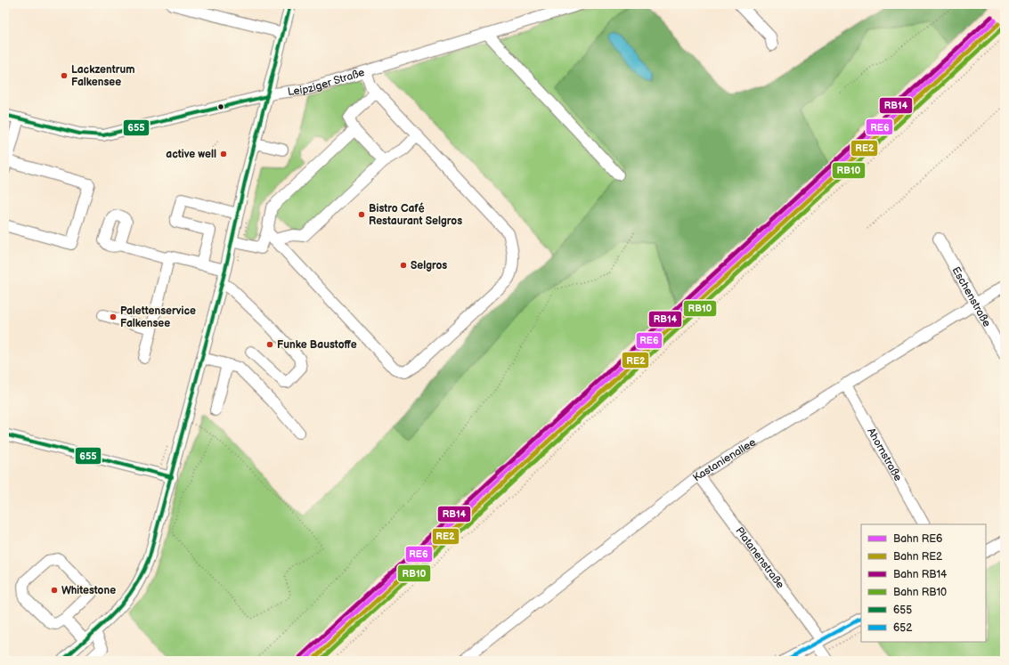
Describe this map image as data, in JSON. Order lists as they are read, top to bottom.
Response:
{
  "streets": {
    "street": [
      "Leipziger Straße",
      "Eschenstraße",
      "Ahornstraße",
      "Kastanienallee",
      "Platanenstraße"
    ]
  },
  "crossings": [
    ["Eschenstraße", "Kastanienallee"],
    ["Ahornstraße", "Kastanienallee"],
    ["Kastanienallee", "Platanenstraße"]
  ],
  "places": [
    "Lackzentrum Falkensee",
    "active well",
    "Bistro Café Restaurant Selgros",
    "Selgros",
    "Palettenservice Falkensee",
    "Funke Baustoffe",
    "Whitestone"
  ],
  "lines": [
    "transit line 655",
    "rail line RB14",
    "rail line RE6",
    "rail line RE2",
    "rail line RB10",
    "transit line 652"
  ],
  "legend": [
    "Bahn RE6",
    "Bahn RE2",
    "Bahn RB14",
    "Bahn RB10",
    "655",
    "652"
  ]
}
